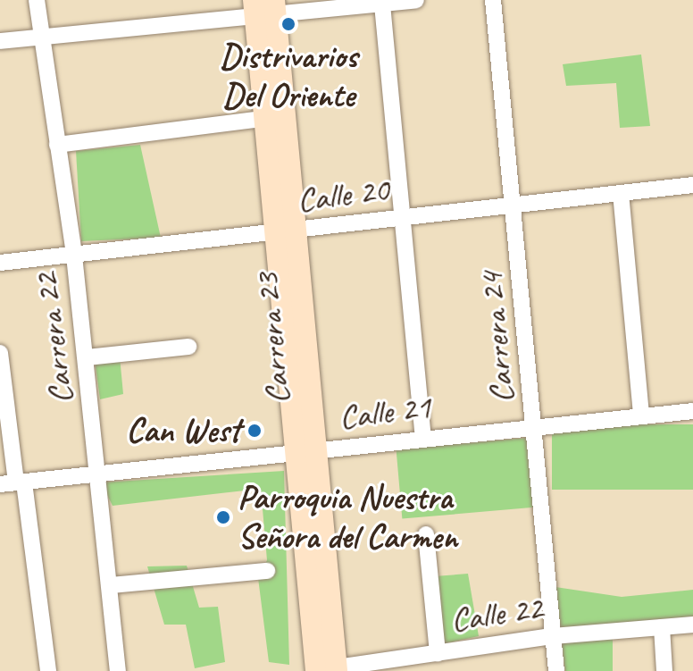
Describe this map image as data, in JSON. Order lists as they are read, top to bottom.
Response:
{
  "streets": {
    "street": [
      "Calle 20",
      "Carrera 24",
      "Carrera 22",
      "Carrera 23",
      "Calle 21",
      "Calle 22"
    ]
  },
  "crossings": [
    ["Calle 20", "Carrera 24"],
    ["Calle 20", "Carrera 22"],
    ["Calle 20", "Carrera 23"],
    ["Carrera 24", "Calle 21"],
    ["Carrera 24", "Calle 22"],
    ["Carrera 22", "Calle 21"],
    ["Carrera 23", "Calle 21"],
    ["Carrera 23", "Calle 22"]
  ],
  "places": ["Distrivarios Del Oriente", "Can West", "Parroquia Nuestra Señora del Carmen"]
}
